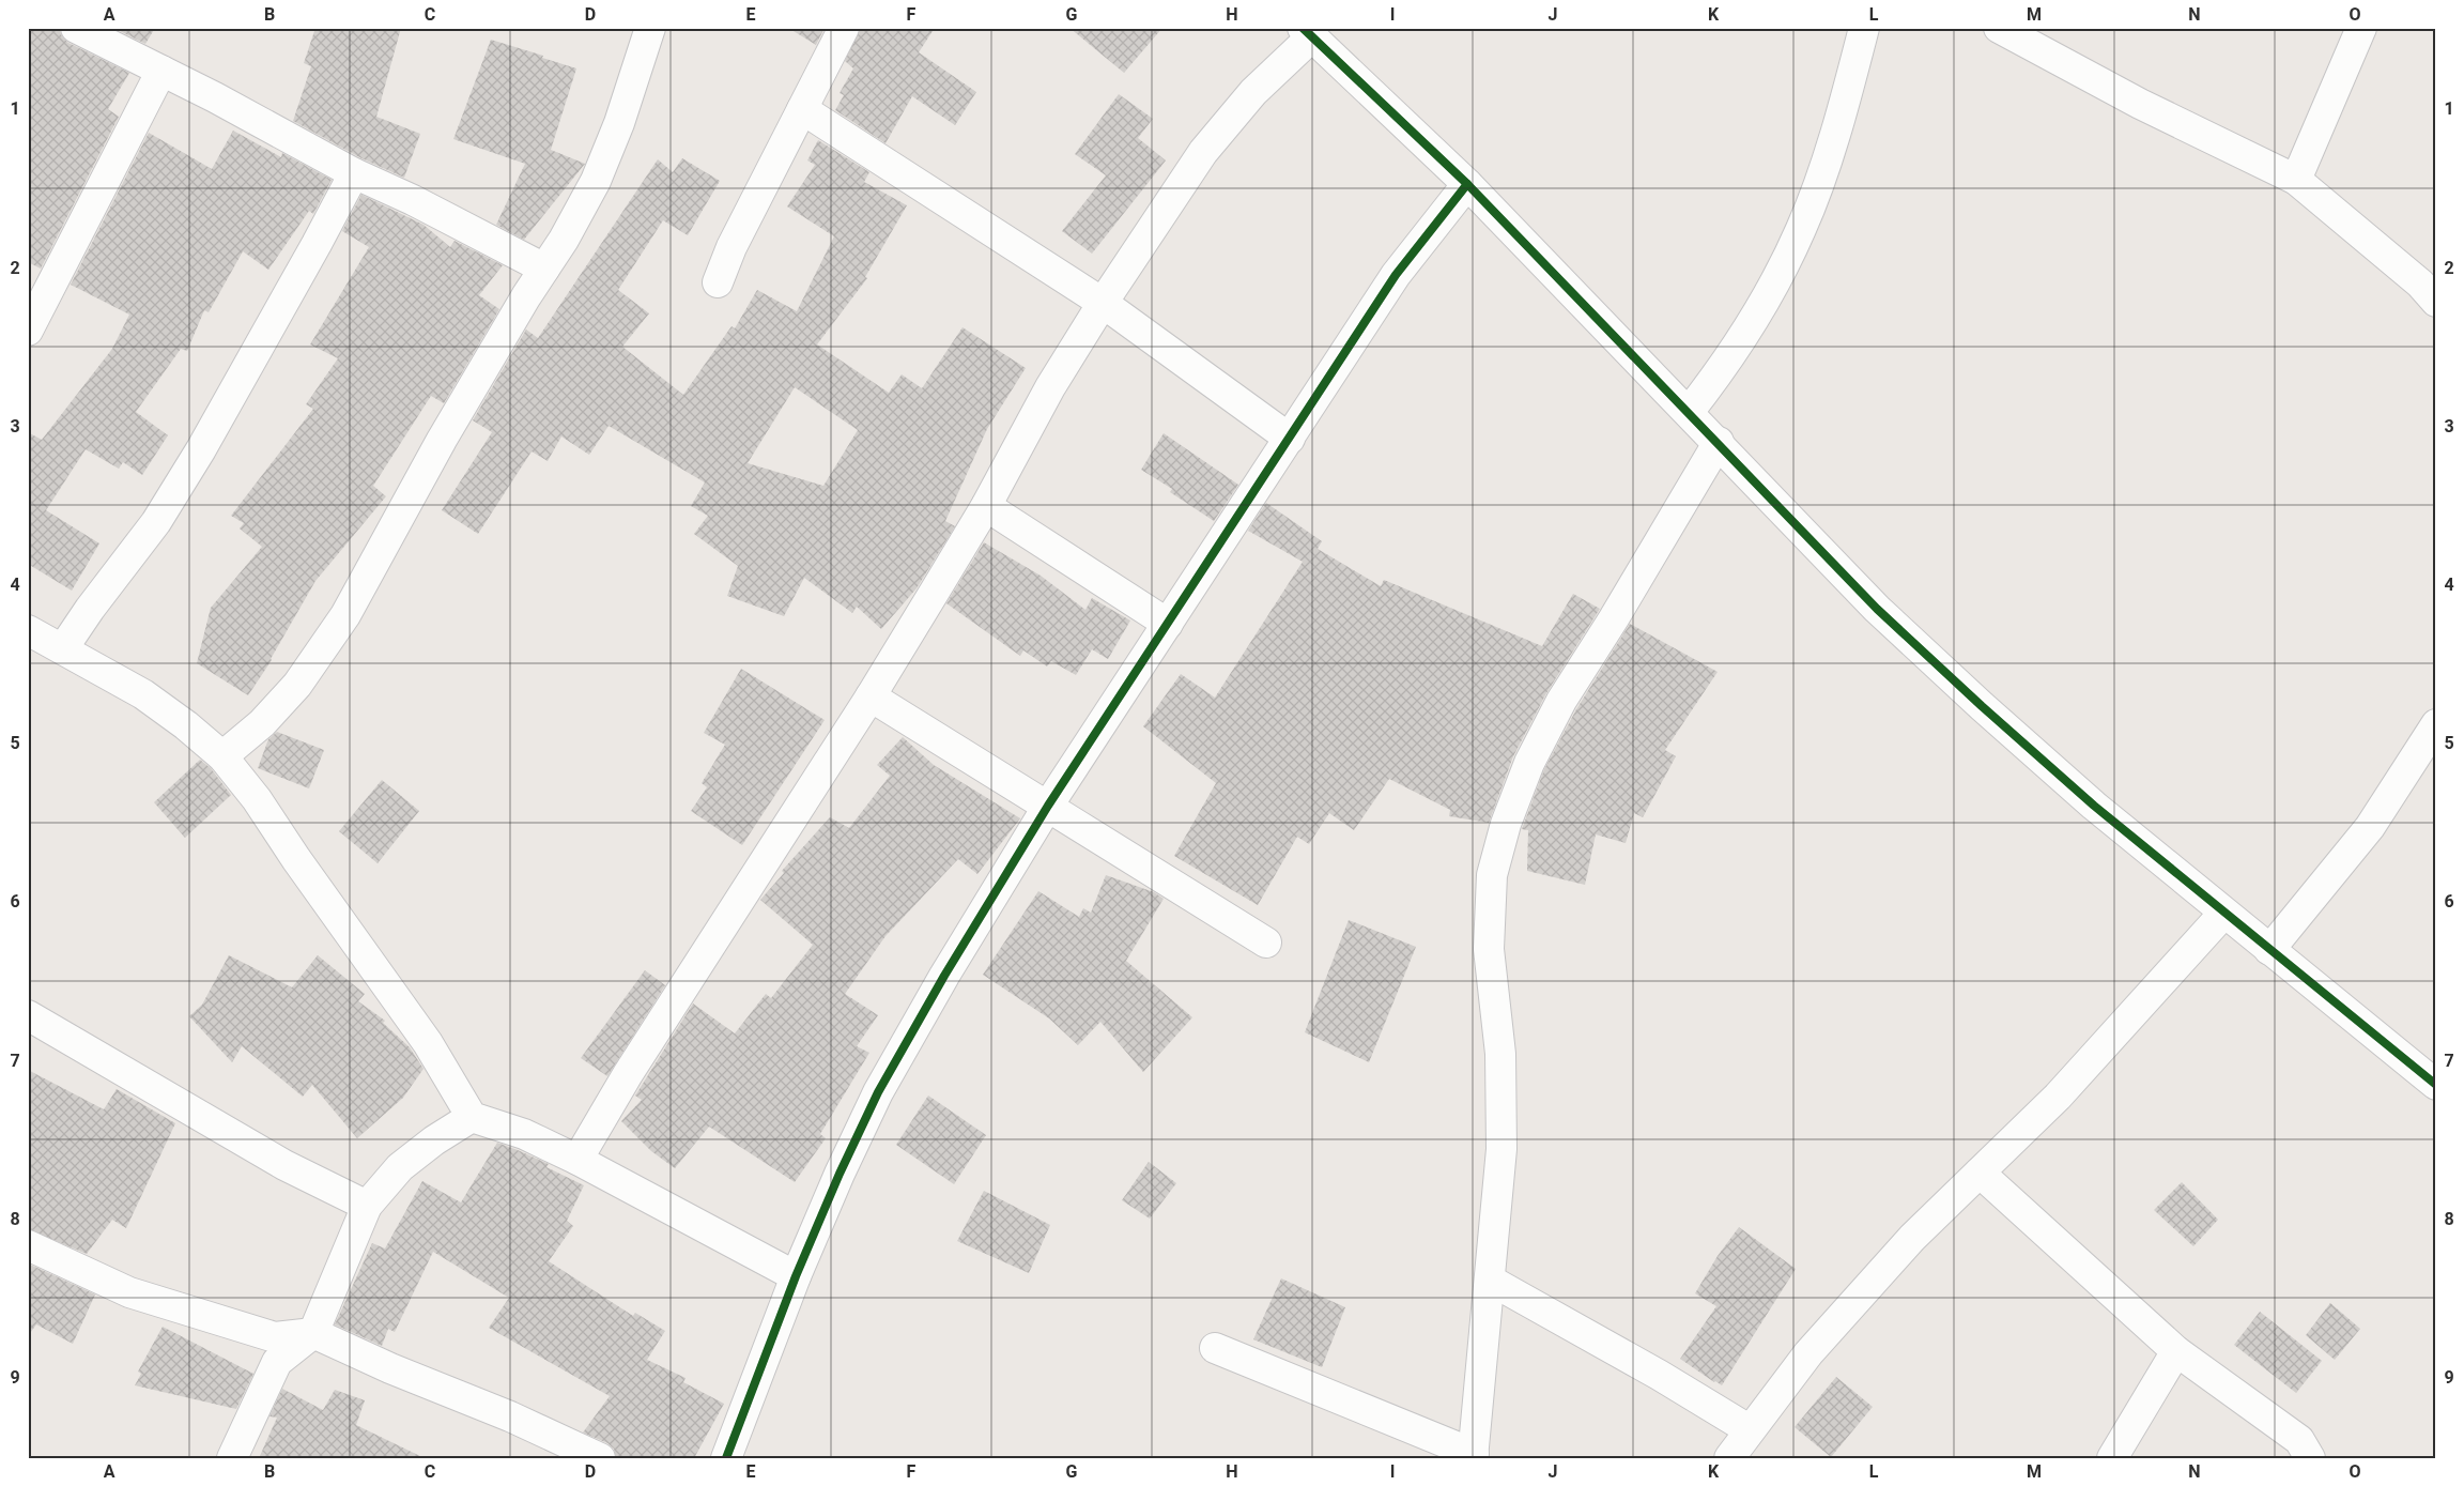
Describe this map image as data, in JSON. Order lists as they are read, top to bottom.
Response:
{
  "grid": {
    "columns": [
      "A",
      "B",
      "C",
      "D",
      "E",
      "F",
      "G",
      "H",
      "I",
      "J",
      "K",
      "L",
      "M",
      "N",
      "O"
    ],
    "rows": [
      "1",
      "2",
      "3",
      "4",
      "5",
      "6",
      "7",
      "8",
      "9"
    ]
  }
}
